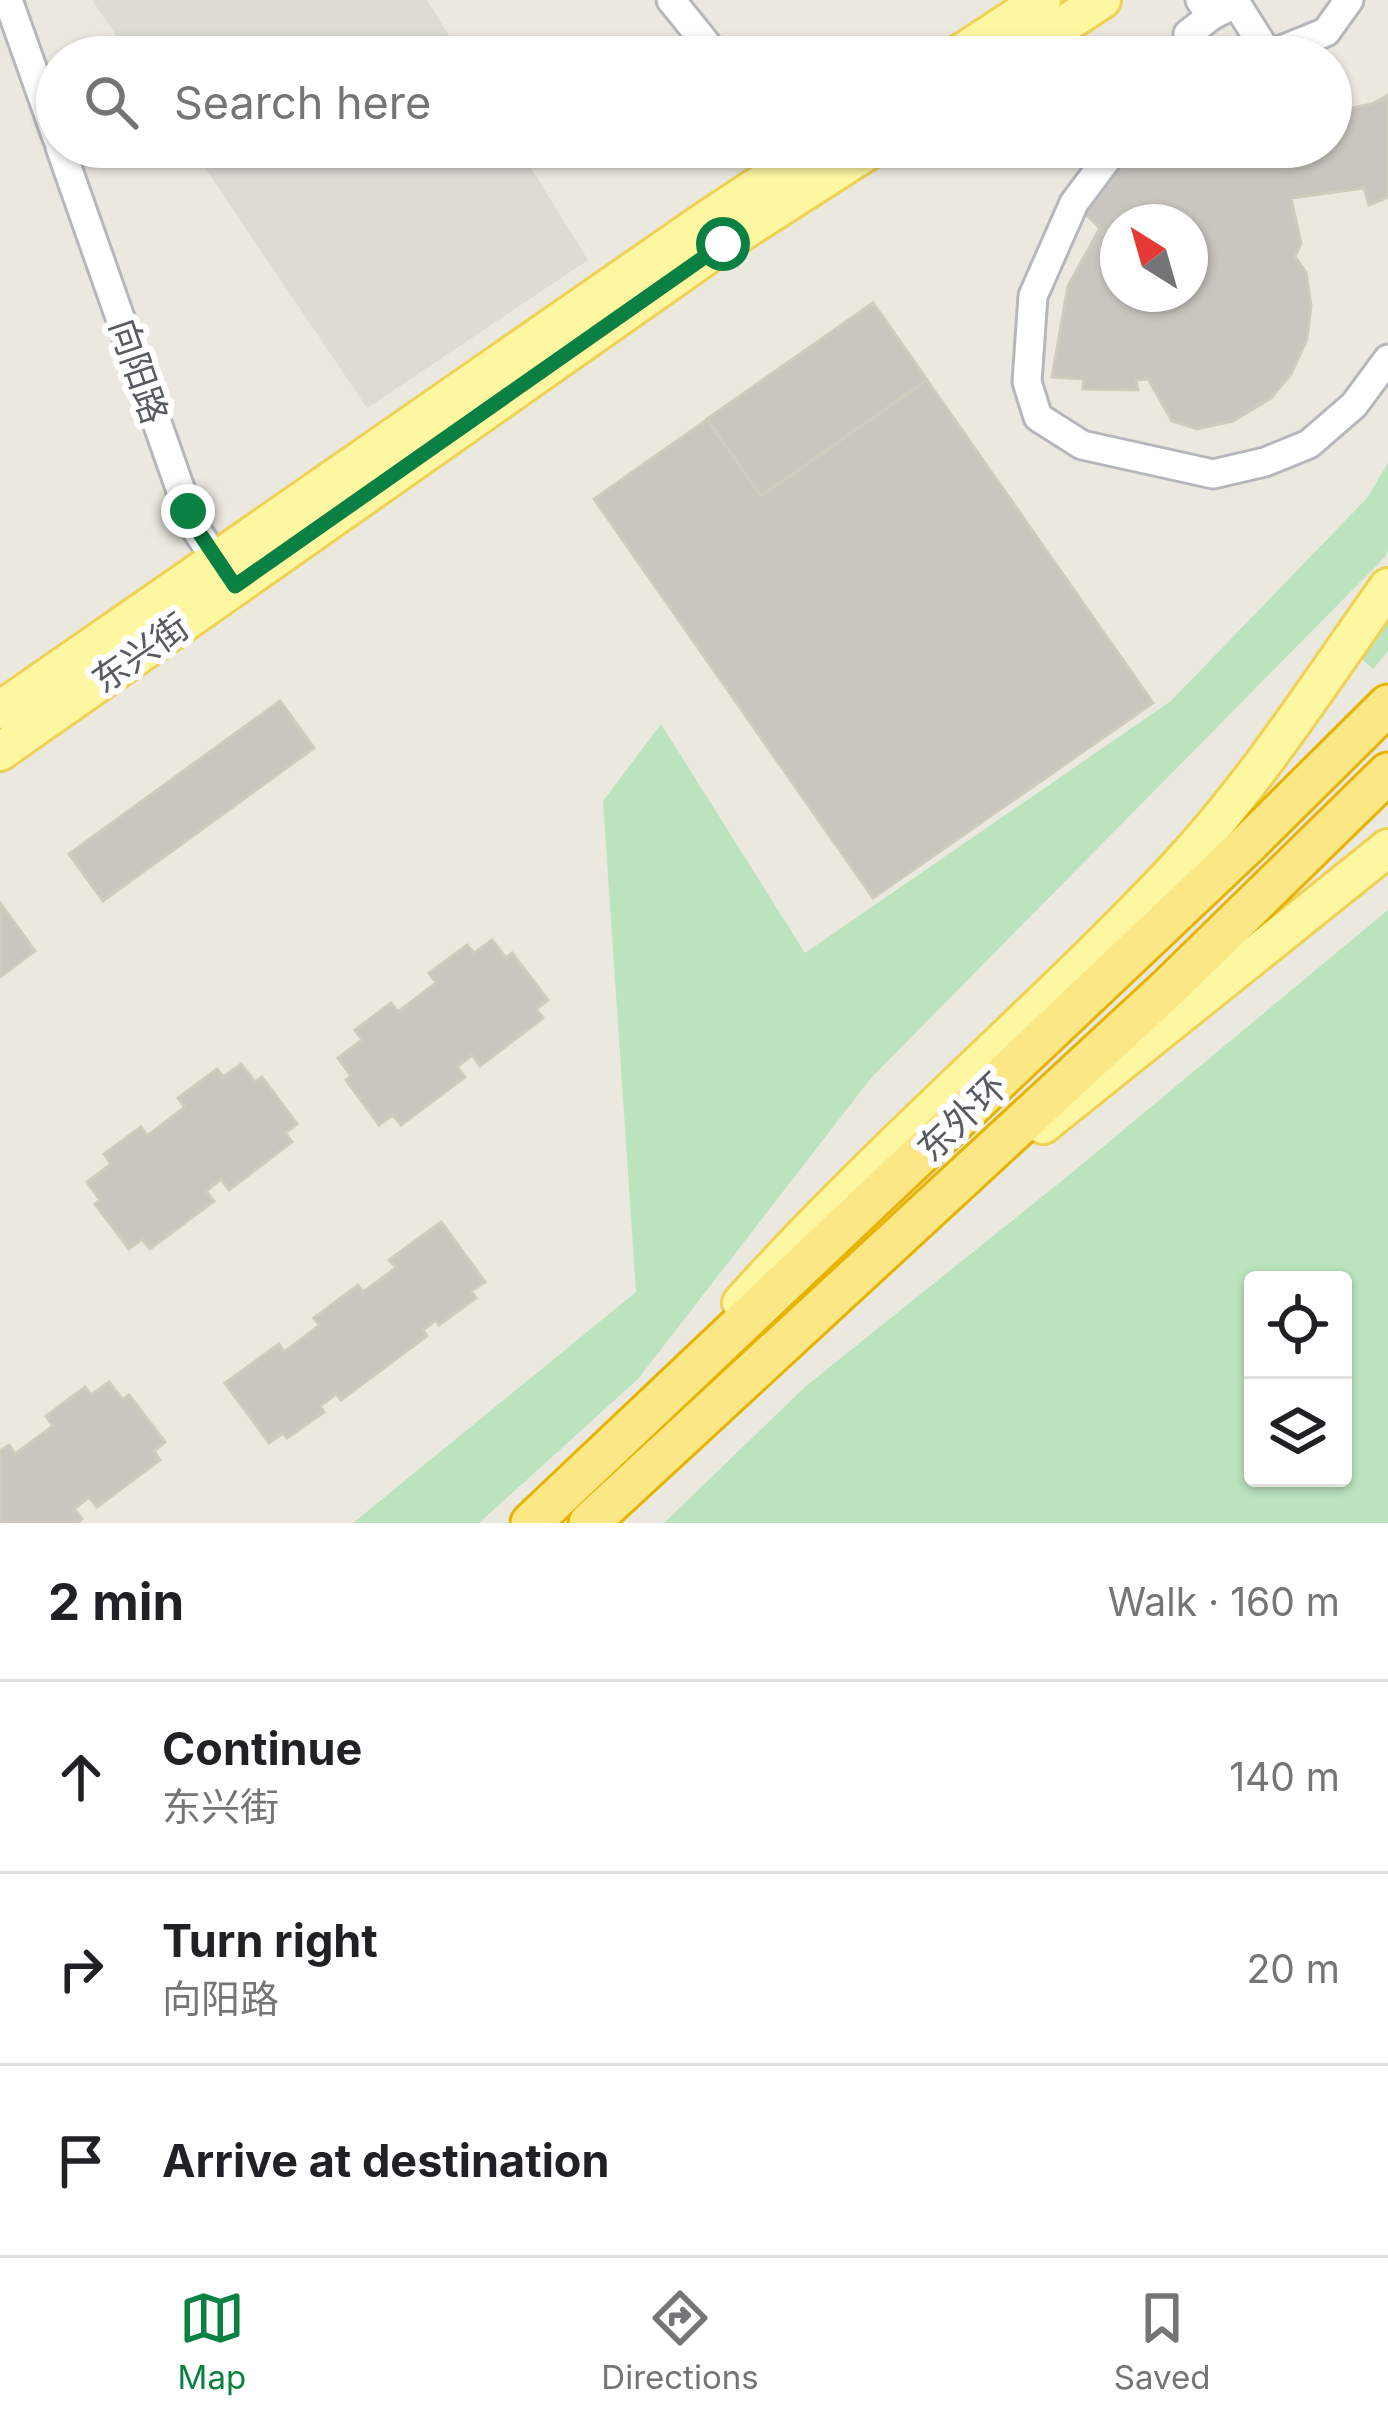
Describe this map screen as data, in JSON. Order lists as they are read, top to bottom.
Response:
{
  "streets": {
    "highway": ["东外环"],
    "main road": ["东兴街"],
    "street": ["向阳路"]
  },
  "crossings": [
    ["向阳路", "东兴街"]
  ],
  "north": "top left",
  "page": {
    "search": "Search here",
    "heading": ["2 min", "Walk · 160 m"],
    "list": [
      ["Continue", "东兴街", "140 m"],
      ["Turn right", "向阳路", "20 m"],
      "Arrive at destination"
    ],
    "nav": ["Map", "Directions", "Saved"]
  }
}
